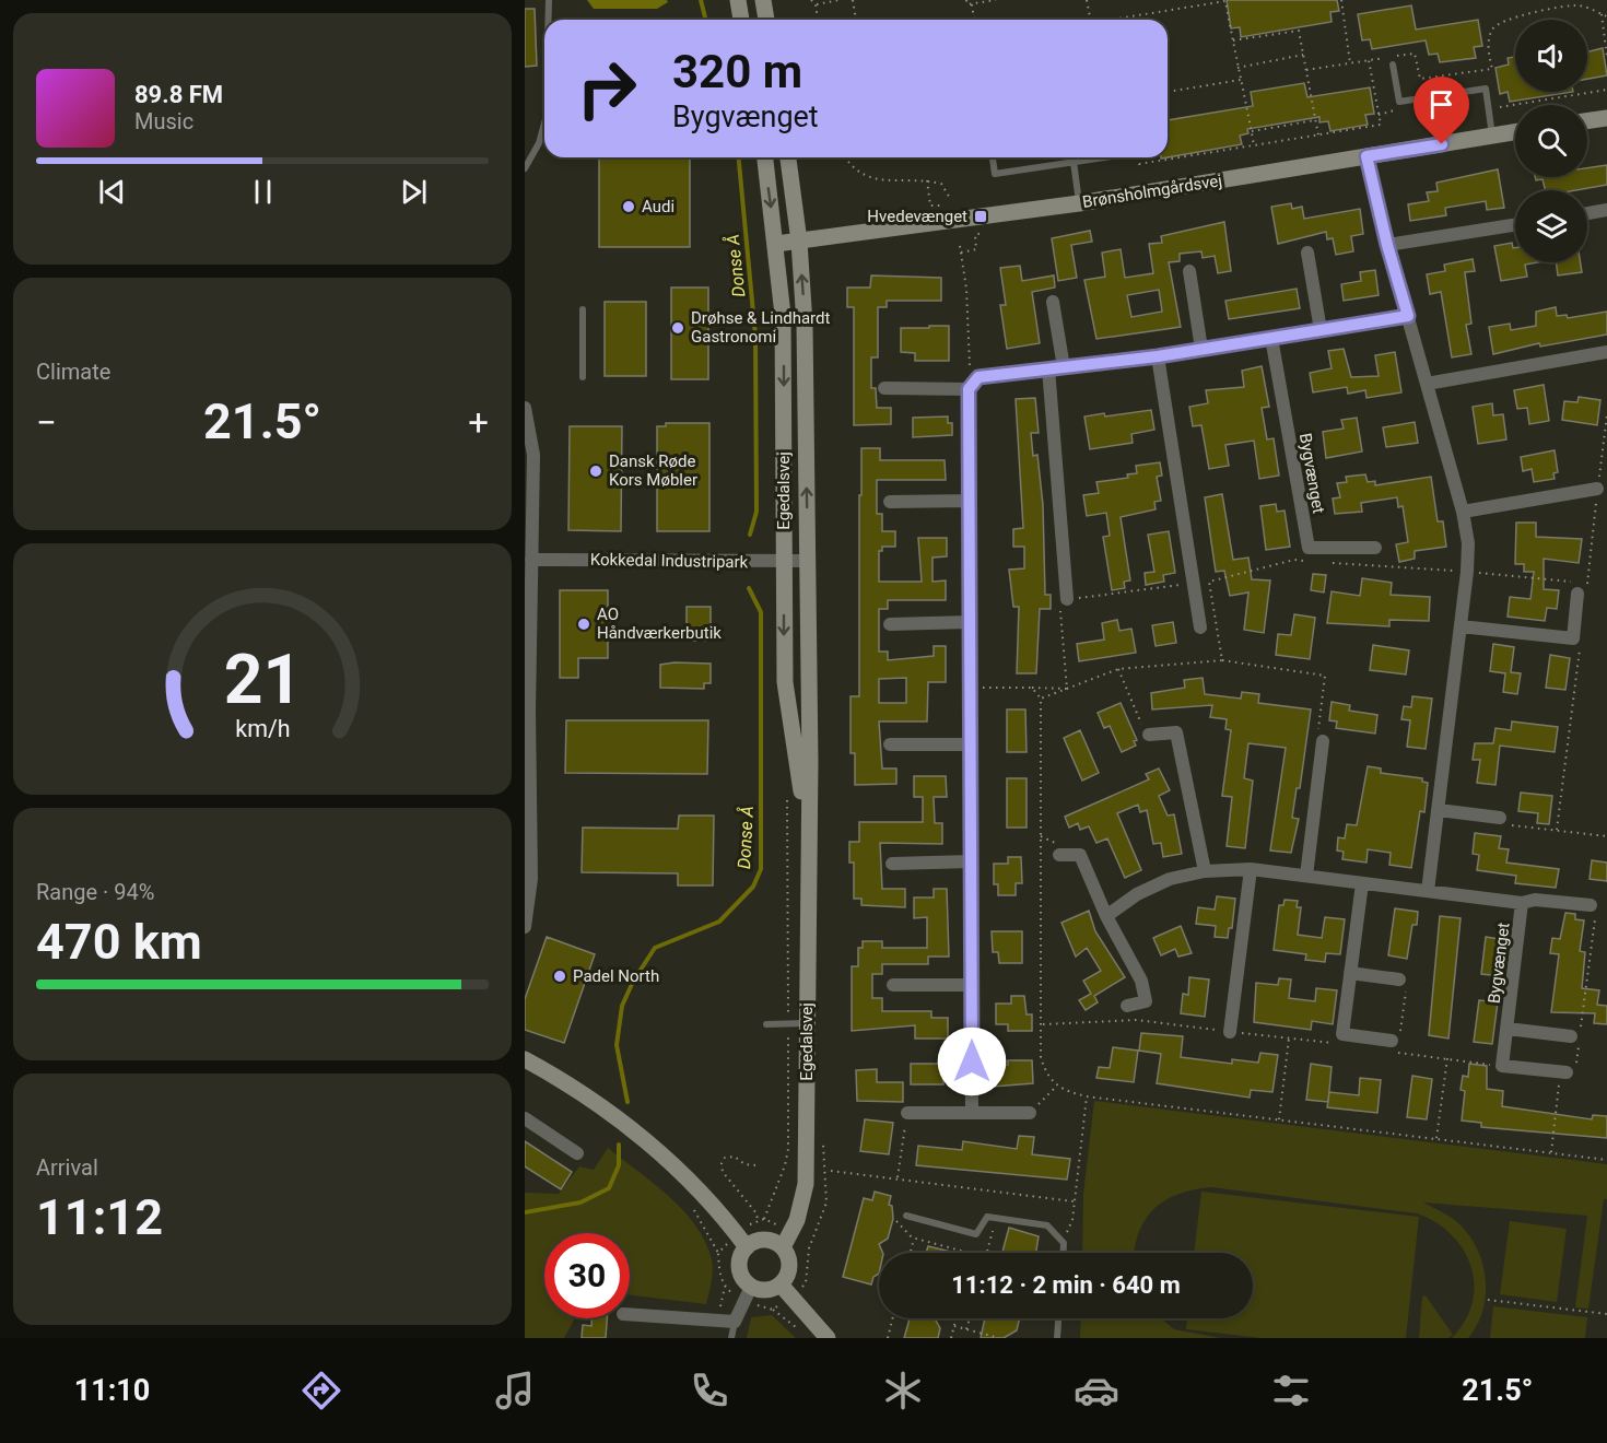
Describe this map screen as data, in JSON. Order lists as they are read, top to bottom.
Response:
{
  "streets": {
    "street": [
      "Brønsholmgårdsvej",
      "Bygvænget",
      "Egedalsvej",
      "Kokkedal Industripark"
    ]
  },
  "crossings": [
    ["Brønsholmgårdsvej", "Egedalsvej"],
    ["Egedalsvej", "Kokkedal Industripark"]
  ],
  "water": ["Donse Å"],
  "places": {
    "other": [
      "Audi",
      "Drøhse & Lindhardt Gastronomi",
      "Dansk Røde Kors Møbler",
      "AO Håndværkerbutik",
      "Padel North"
    ],
    "transit": ["Hvedevænget"]
  },
  "page": {
    "turn": ["320 m", "Bygvænget"],
    "song": ["89.8 FM", "Music"],
    "tile": [
      "Climate",
      ["Range · 94%", "470 km"],
      ["Arrival", "11:12"]
    ],
    "heat": ["−", "21.5°", "+"],
    "limit": "30",
    "trip": "11:12 · 2 min · 640 m",
    "tabs": ["11:10", "21.5°"],
    "gauge": ["21", "km/h"]
  }
}
